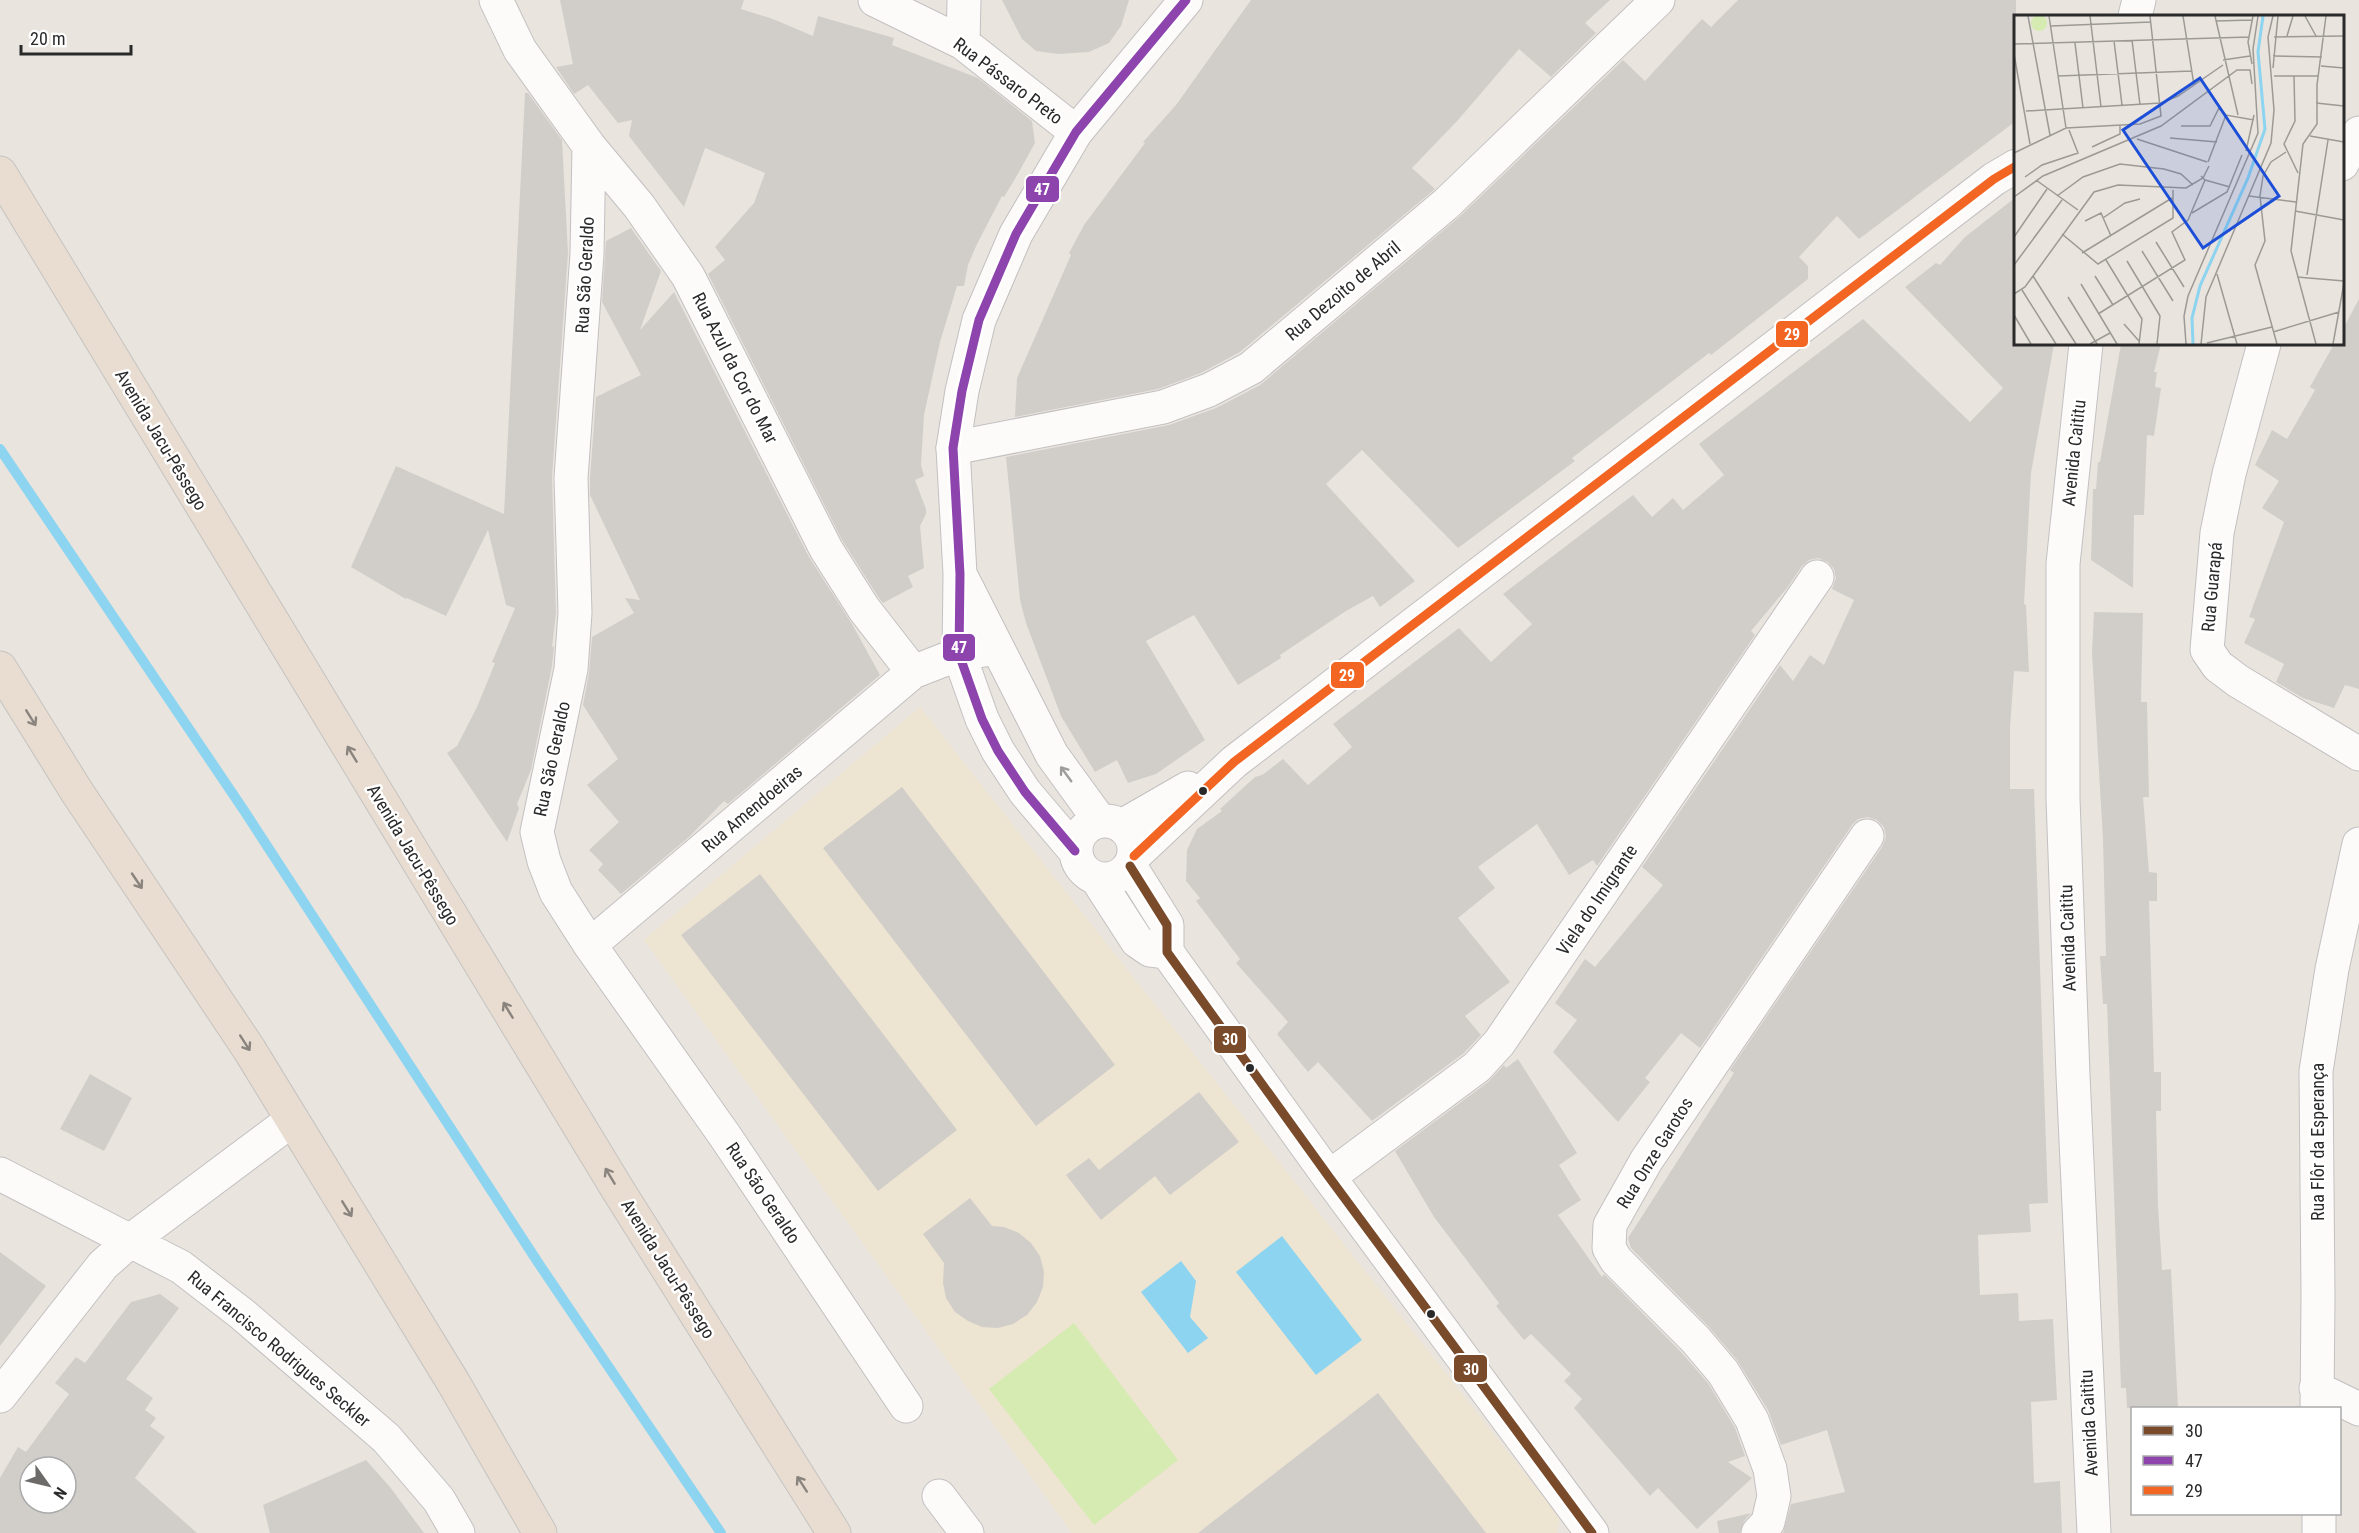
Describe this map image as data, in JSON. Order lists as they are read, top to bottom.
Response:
{
  "streets": {
    "highway": ["Avenida Jacu-Pêssego"],
    "street": [
      "Rua Pássaro Preto",
      "Rua São Geraldo",
      "Rua Dezoito de Abril",
      "Rua Azul da Cor do Mar",
      "Avenida Caititu",
      "Rua Guarapá",
      "Rua Amendoeiras",
      "Viela do Imigrante",
      "Rua Flôr da Esperança",
      "Rua Onze Garotos",
      "Rua Francisco Rodrigues Seckler"
    ]
  },
  "crossings": [
    ["Rua São Geraldo", "Rua Azul da Cor do Mar"],
    ["Rua São Geraldo", "Rua Amendoeiras"],
    ["Rua Azul da Cor do Mar", "Rua Amendoeiras"]
  ],
  "lines": ["transit line 47", "transit line 29", "transit line 30"],
  "legend": ["30", "47", "29"],
  "scale_bar": "20 m",
  "north": "bottom right"
}
